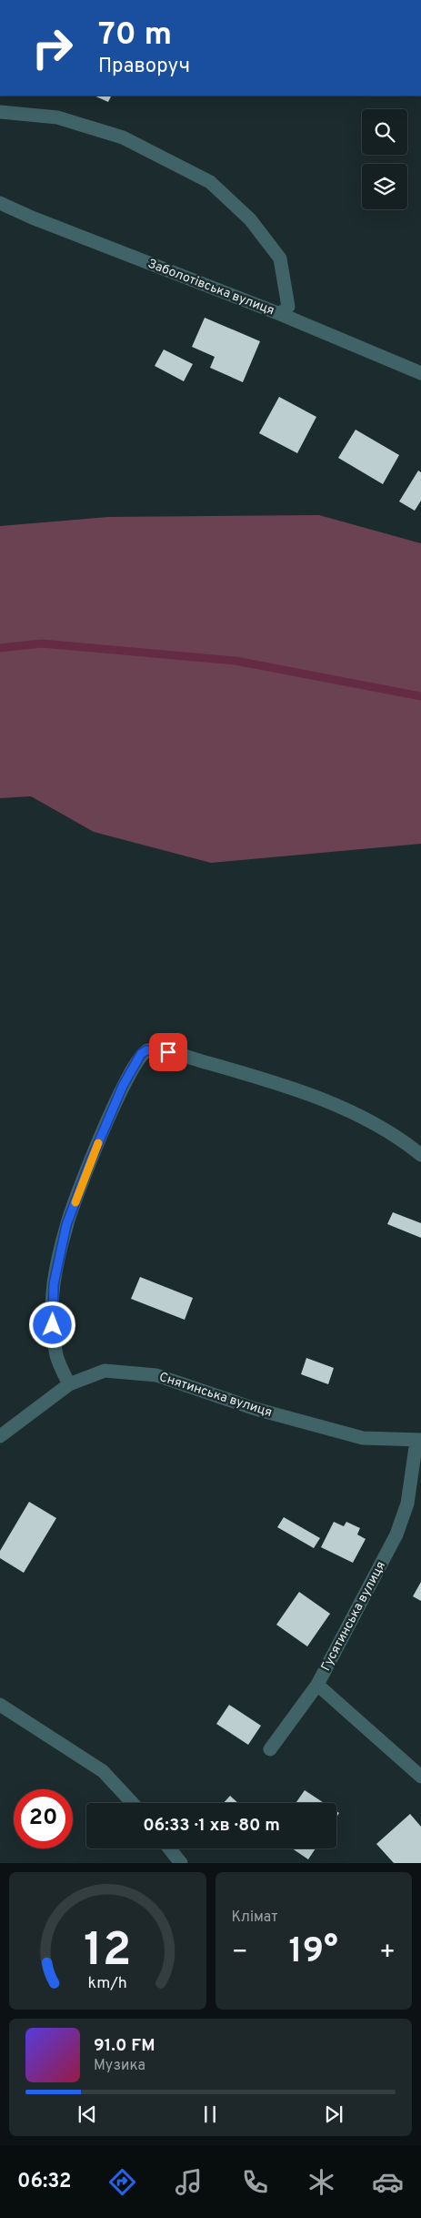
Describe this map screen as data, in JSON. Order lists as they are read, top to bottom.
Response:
{
  "streets": {
    "street": ["Заболотівська вулиця", "Снятинська вулиця", "Гусятинська вулиця"]
  },
  "crossings": [
    ["Снятинська вулиця", "Гусятинська вулиця"]
  ],
  "page": {
    "turn": ["70 m", "Праворуч"],
    "limit": "20",
    "trip": "06:33 · 1 хв · 80 m",
    "tile": "Клімат",
    "heat": ["−", "19°", "+"],
    "song": ["91.0 FM", "Музика"],
    "tabs": "06:32",
    "gauge": ["12", "km/h"]
  }
}
